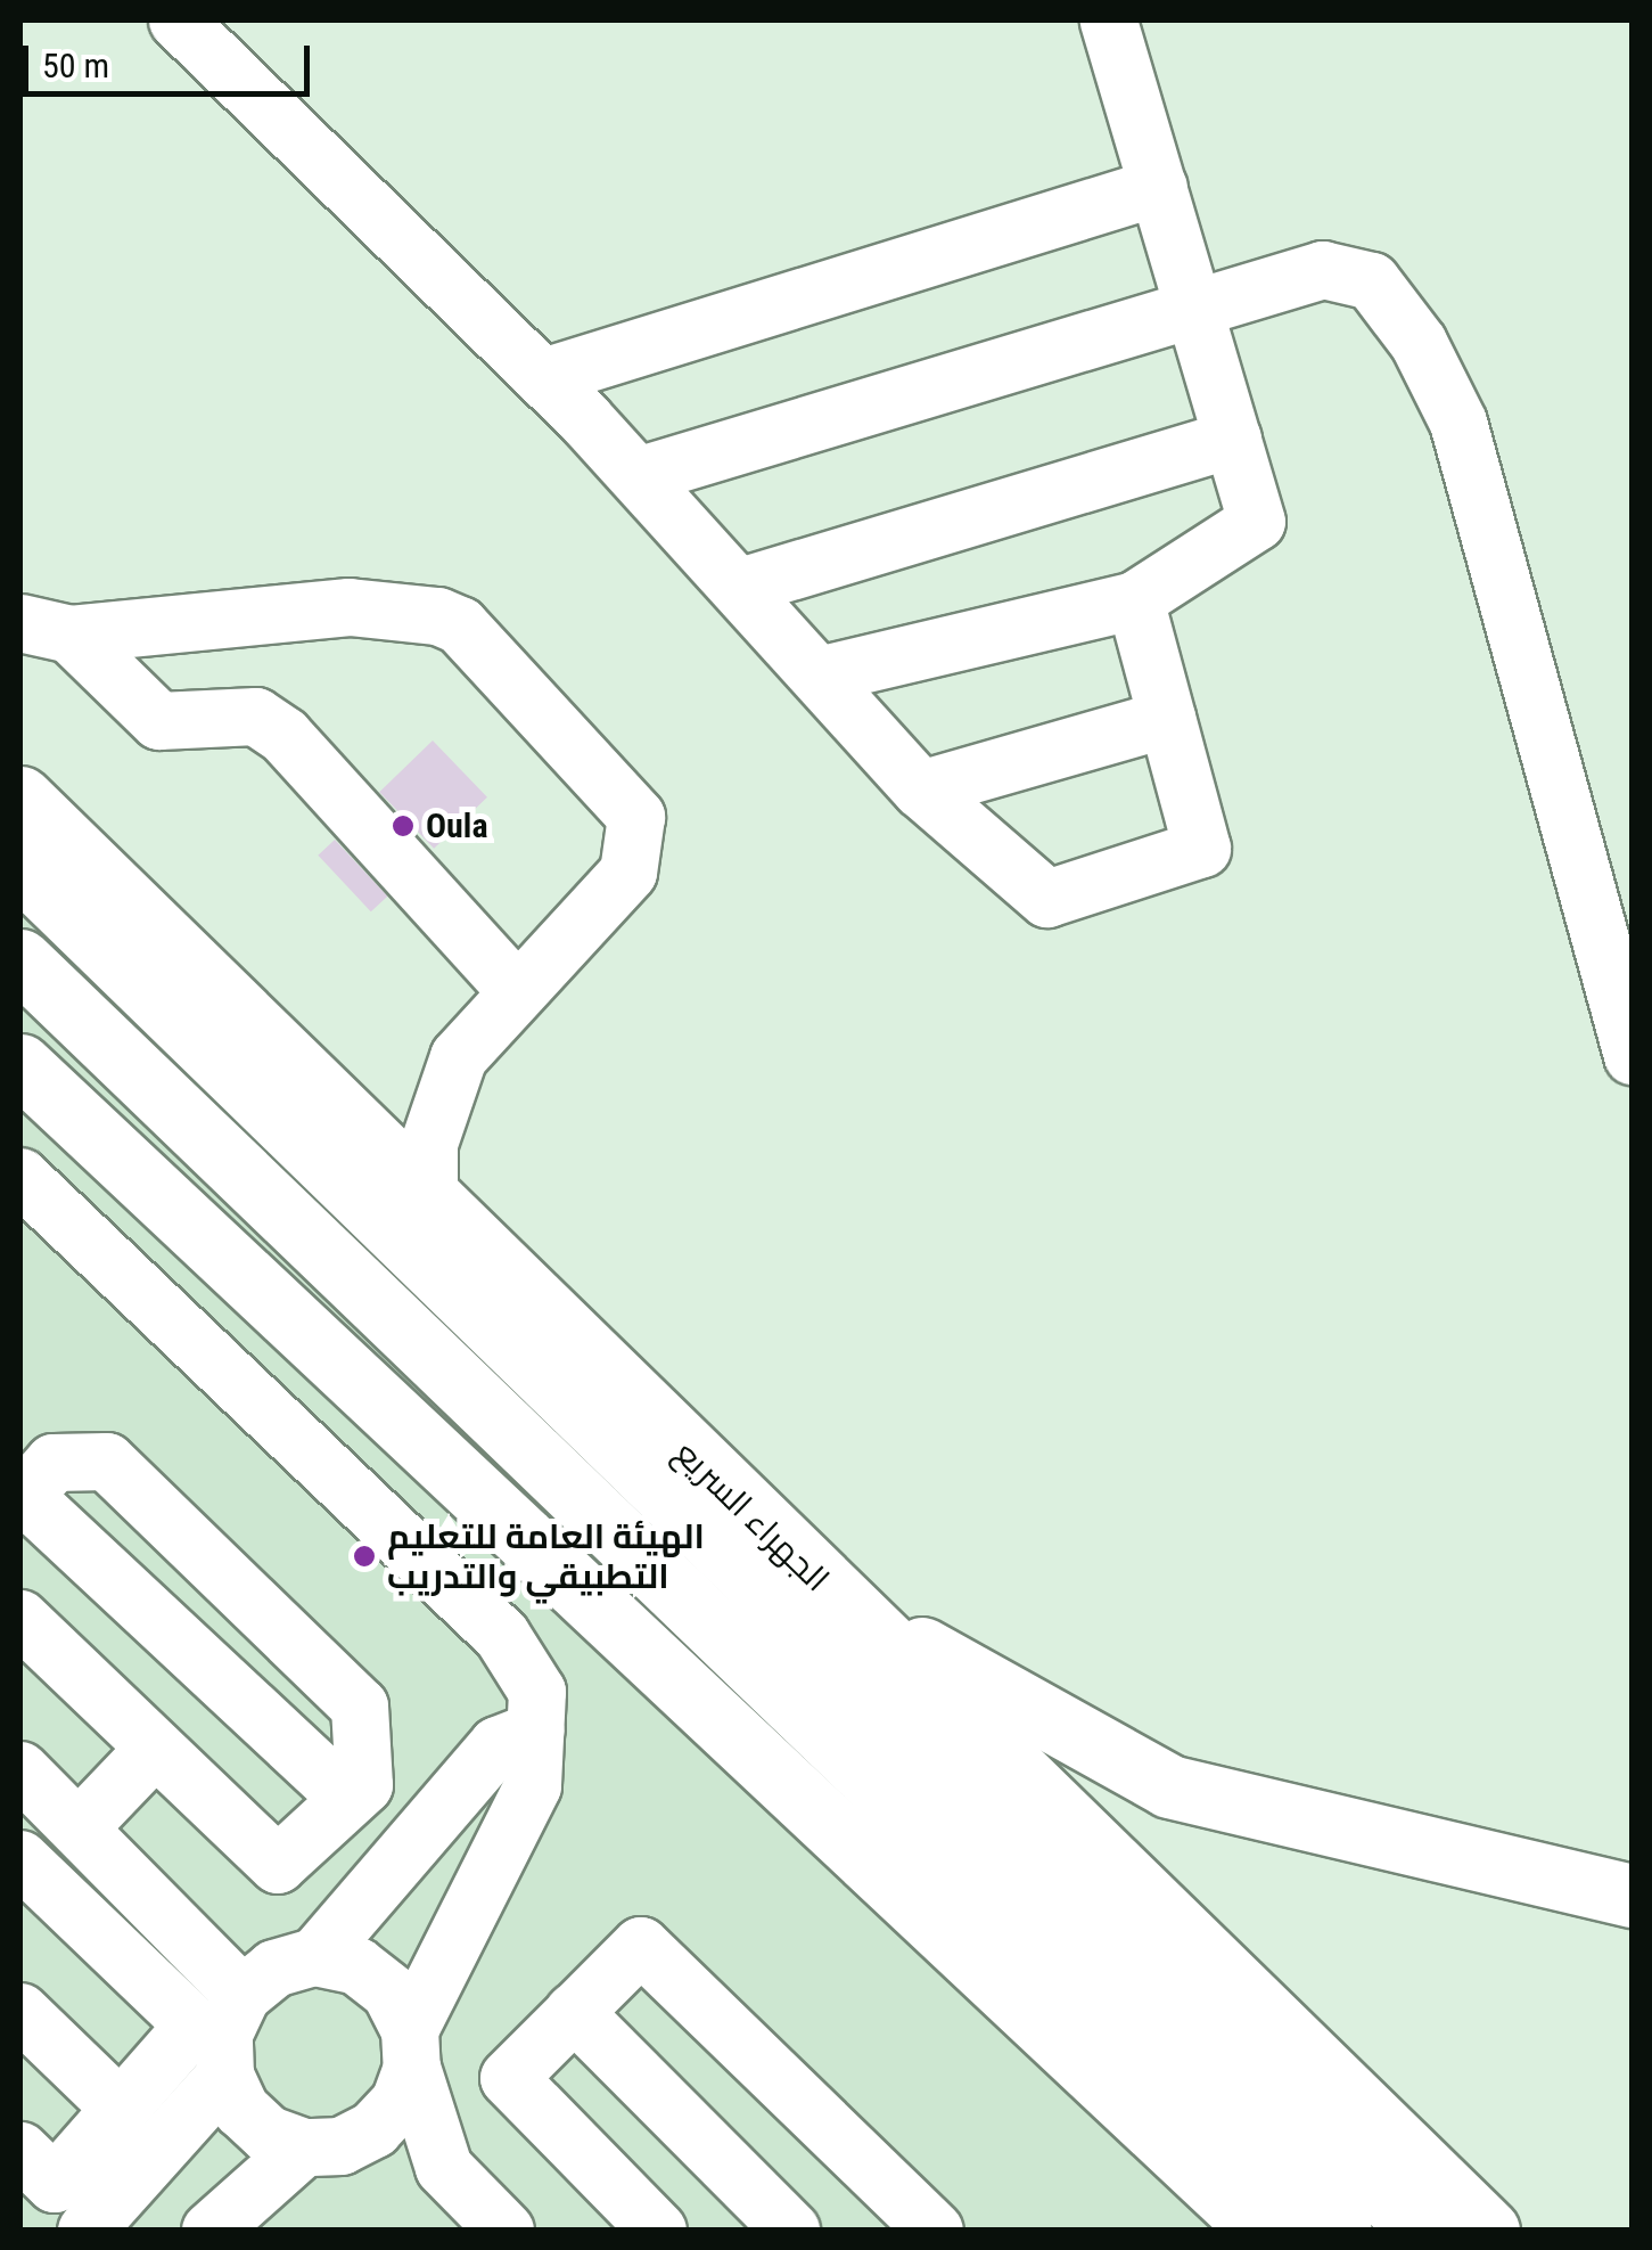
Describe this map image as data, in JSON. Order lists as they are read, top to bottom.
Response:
{
  "streets": {
    "main road": ["الجهراء السريع"]
  },
  "places": ["Oula", "الهيئة العامة للتعليم التطبيقي والتدريب"],
  "scale_bar": "50 m"
}
